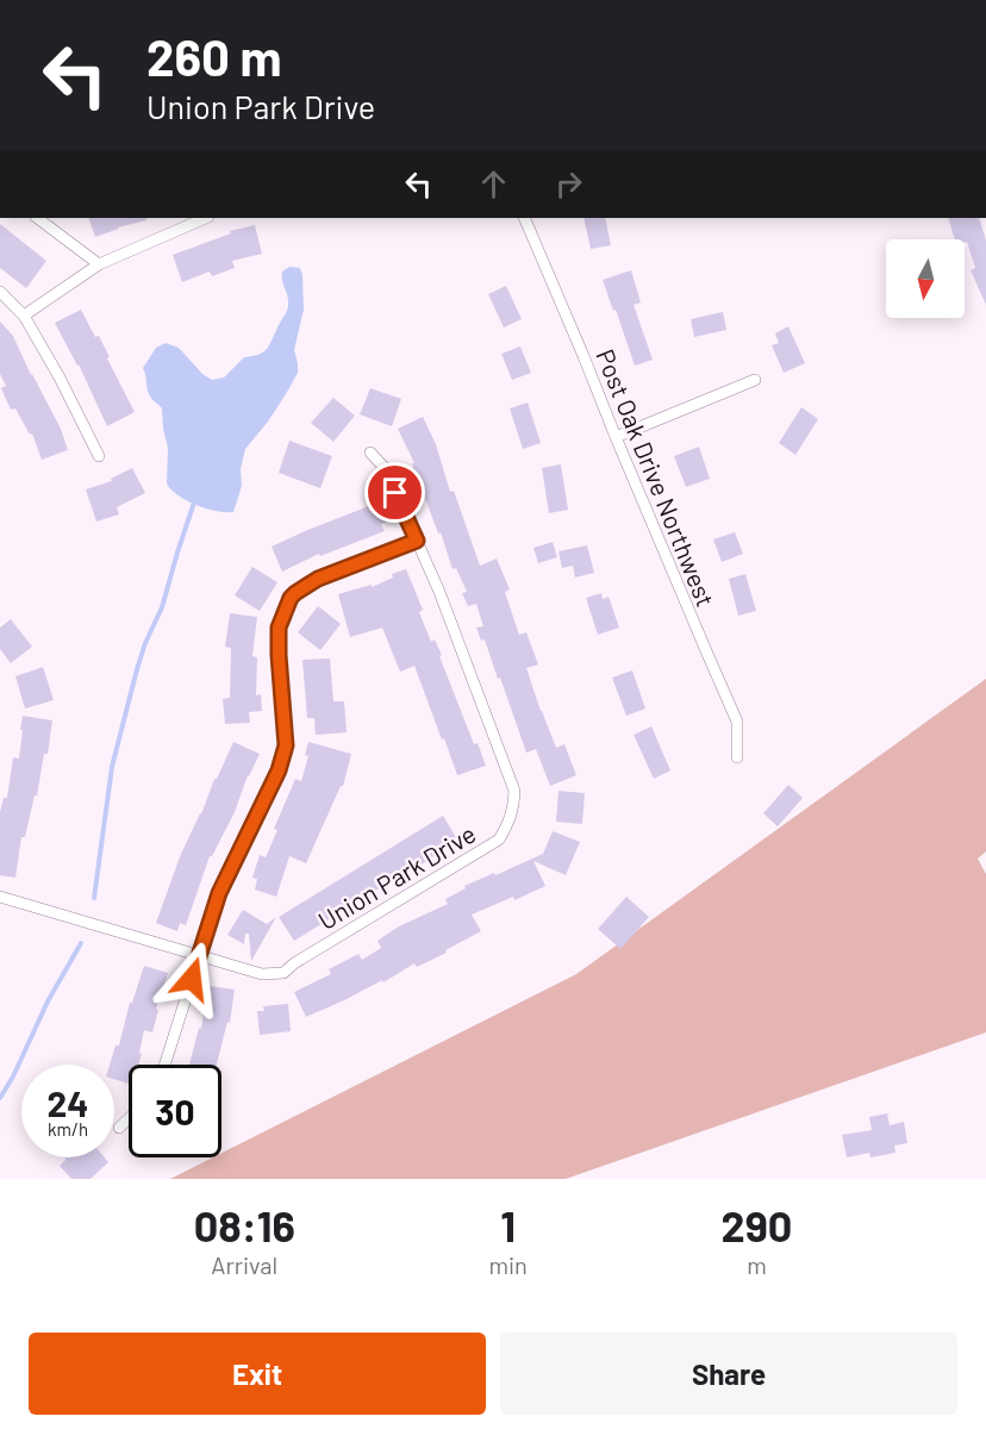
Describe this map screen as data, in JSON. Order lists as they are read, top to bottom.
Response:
{
  "streets": {
    "street": ["Post Oak Drive Northwest", "Union Park Drive"]
  },
  "north": "bottom",
  "page": {
    "turn": ["260 m", "Union Park Drive"],
    "speed": "24 km/h",
    "limit": "30",
    "eta": [
      "08:16",
      "Arrival",
      "1",
      "min",
      "290",
      "m"
    ],
    "buttons": ["Exit", "Share"]
  }
}
